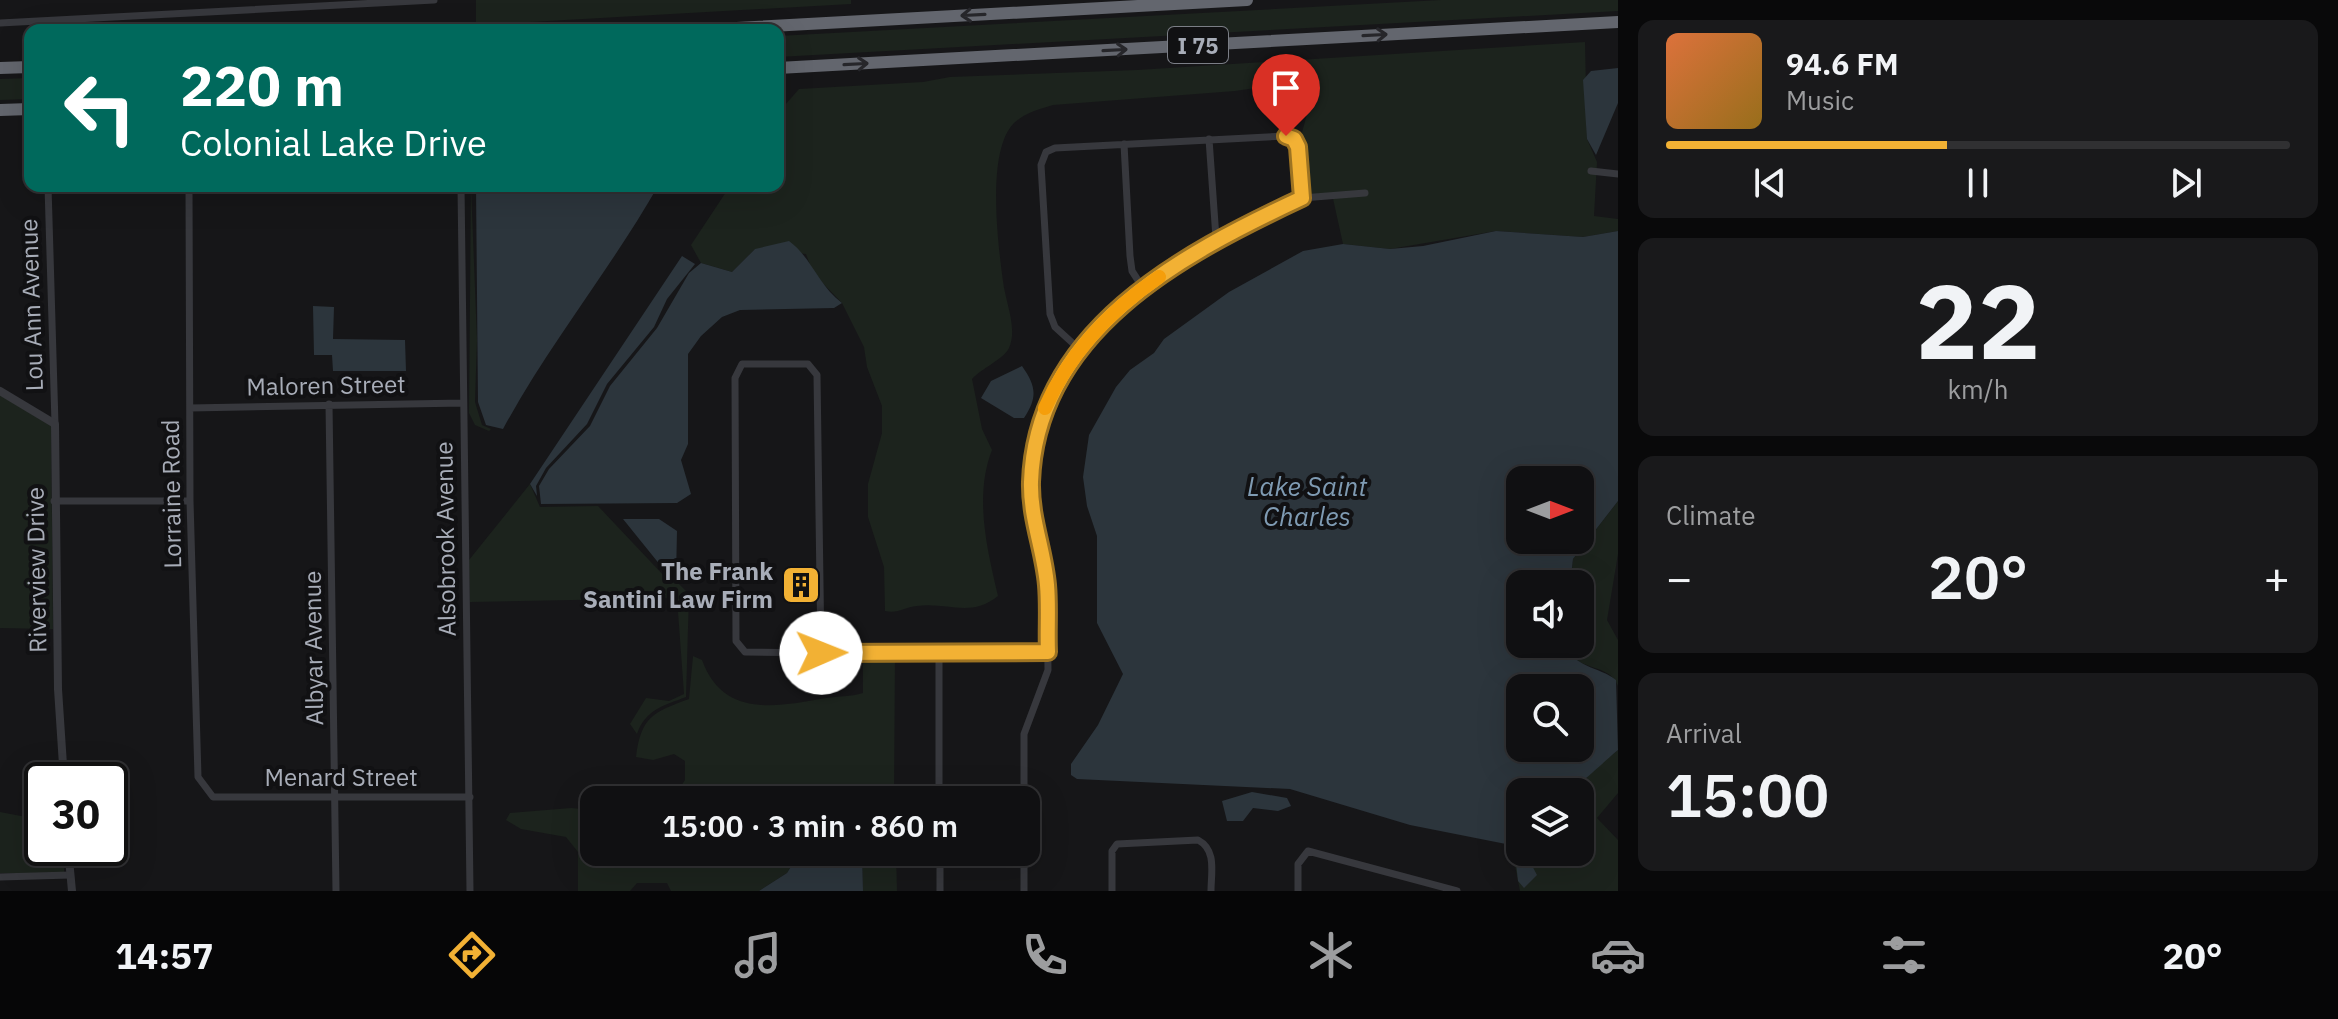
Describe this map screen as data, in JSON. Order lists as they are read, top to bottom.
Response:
{
  "streets": {
    "highway": ["I 75"],
    "street": [
      "Lou Ann Avenue",
      "Maloren Street",
      "Lorraine Road",
      "Alsobrook Avenue",
      "Riverview Drive",
      "Albyar Avenue",
      "Menard Street"
    ]
  },
  "crossings": [
    ["Lou Ann Avenue", "Riverview Drive"],
    ["Maloren Street", "Lorraine Road"],
    ["Maloren Street", "Alsobrook Avenue"],
    ["Maloren Street", "Albyar Avenue"],
    ["Lorraine Road", "Menard Street"],
    ["Alsobrook Avenue", "Menard Street"],
    ["Albyar Avenue", "Menard Street"]
  ],
  "water": ["Lake Saint Charles"],
  "places": {
    "building": ["The Frank Santini Law Firm"]
  },
  "north": "right",
  "page": {
    "turn": ["220 m", "Colonial Lake Drive"],
    "song": ["94.6 FM", "Music"],
    "tile": [
      ["22", "km/h"],
      "Climate",
      ["Arrival", "15:00"]
    ],
    "heat": ["−", "20°", "+"],
    "limit": "30",
    "trip": "15:00 · 3 min · 860 m",
    "tabs": ["14:57", "20°"]
  }
}
